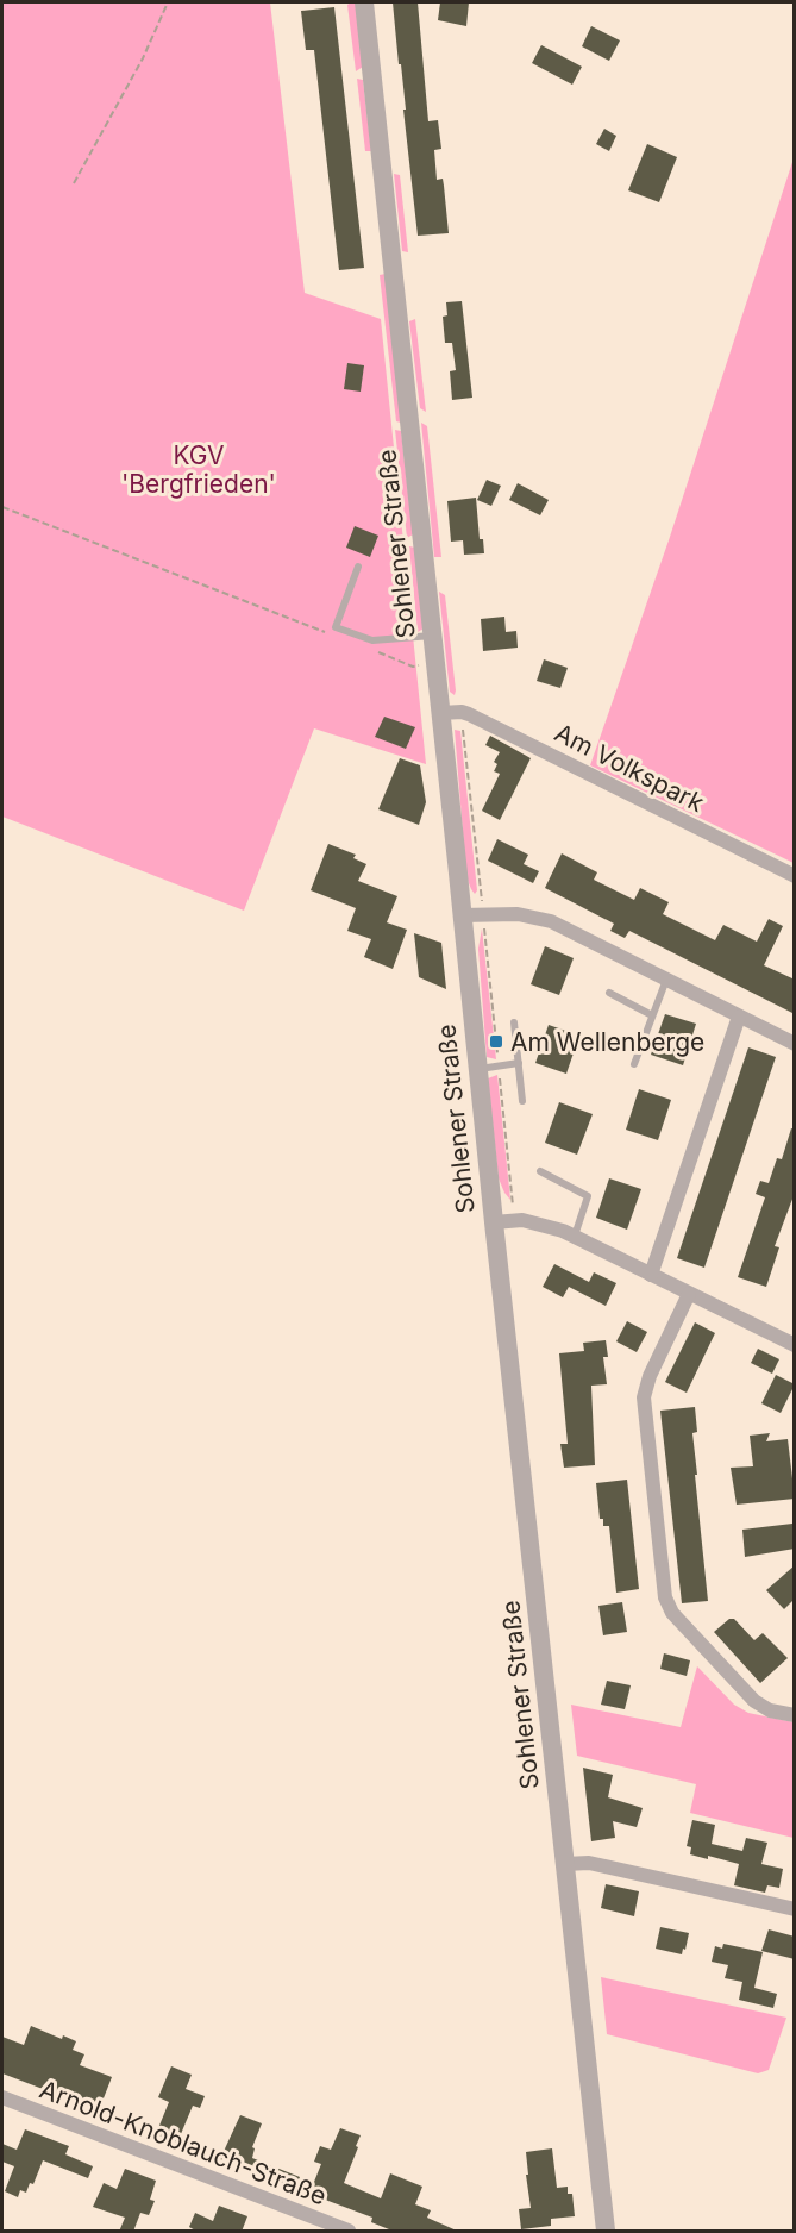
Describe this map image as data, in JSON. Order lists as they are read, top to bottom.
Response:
{
  "streets": {
    "street": ["Sohlener Straße", "Am Volkspark", "Arnold-Knoblauch-Straße"]
  },
  "crossings": [
    ["Sohlener Straße", "Am Volkspark"]
  ],
  "parks": ["KGV 'Bergfrieden'"],
  "places": {
    "transit": ["Am Wellenberge"]
  }
}
